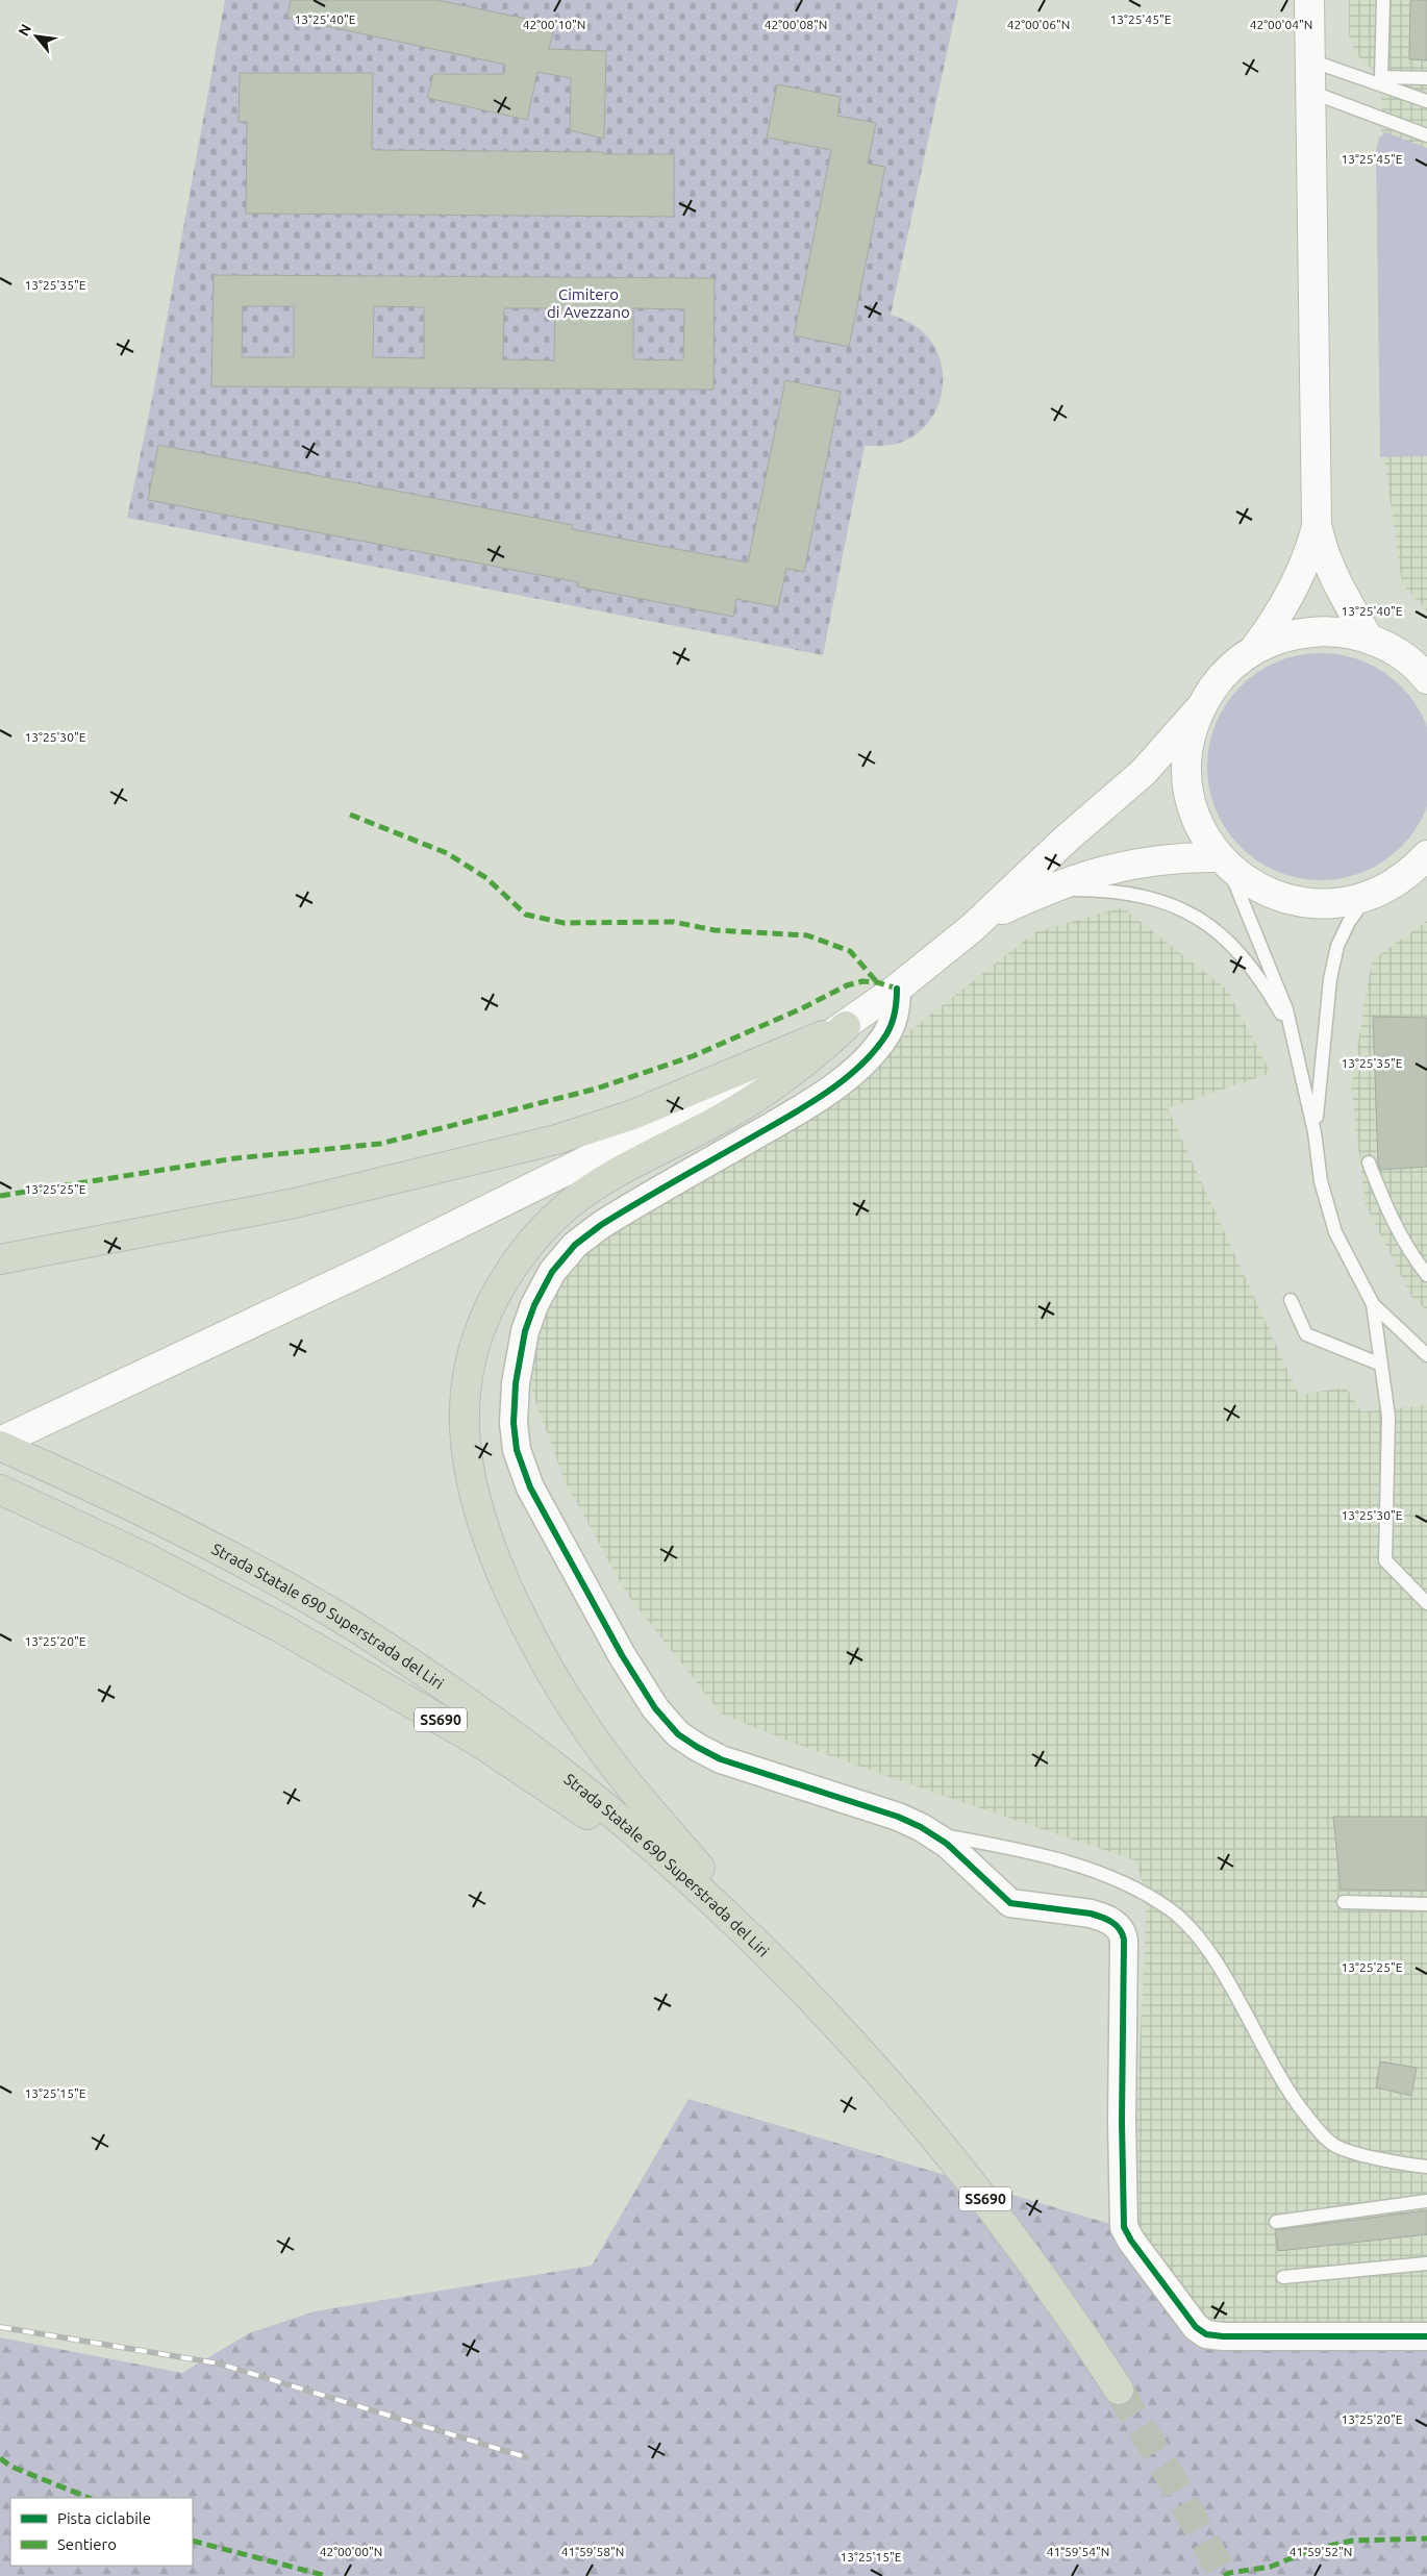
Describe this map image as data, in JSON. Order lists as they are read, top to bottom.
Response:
{
  "streets": {
    "highway": ["Strada Statale 690 Superstrada del Liri", "SS690"]
  },
  "parks": ["Cimitero di Avezzano"],
  "legend": ["Pista ciclabile", "Sentiero"],
  "north": "top left",
  "coordinates": [
    "13°25'40\"E",
    "13°25'45\"E",
    "42°00'04\"N",
    "42°00'10\"N",
    "42°00'08\"N",
    "42°00'06\"N",
    "13°25'35\"E",
    "13°25'30\"E",
    "13°25'25\"E",
    "13°25'20\"E",
    "13°25'15\"E",
    "42°00'00\"N",
    "41°59'58\"N",
    "41°59'54\"N",
    "41°59'52\"N"
  ]
}
